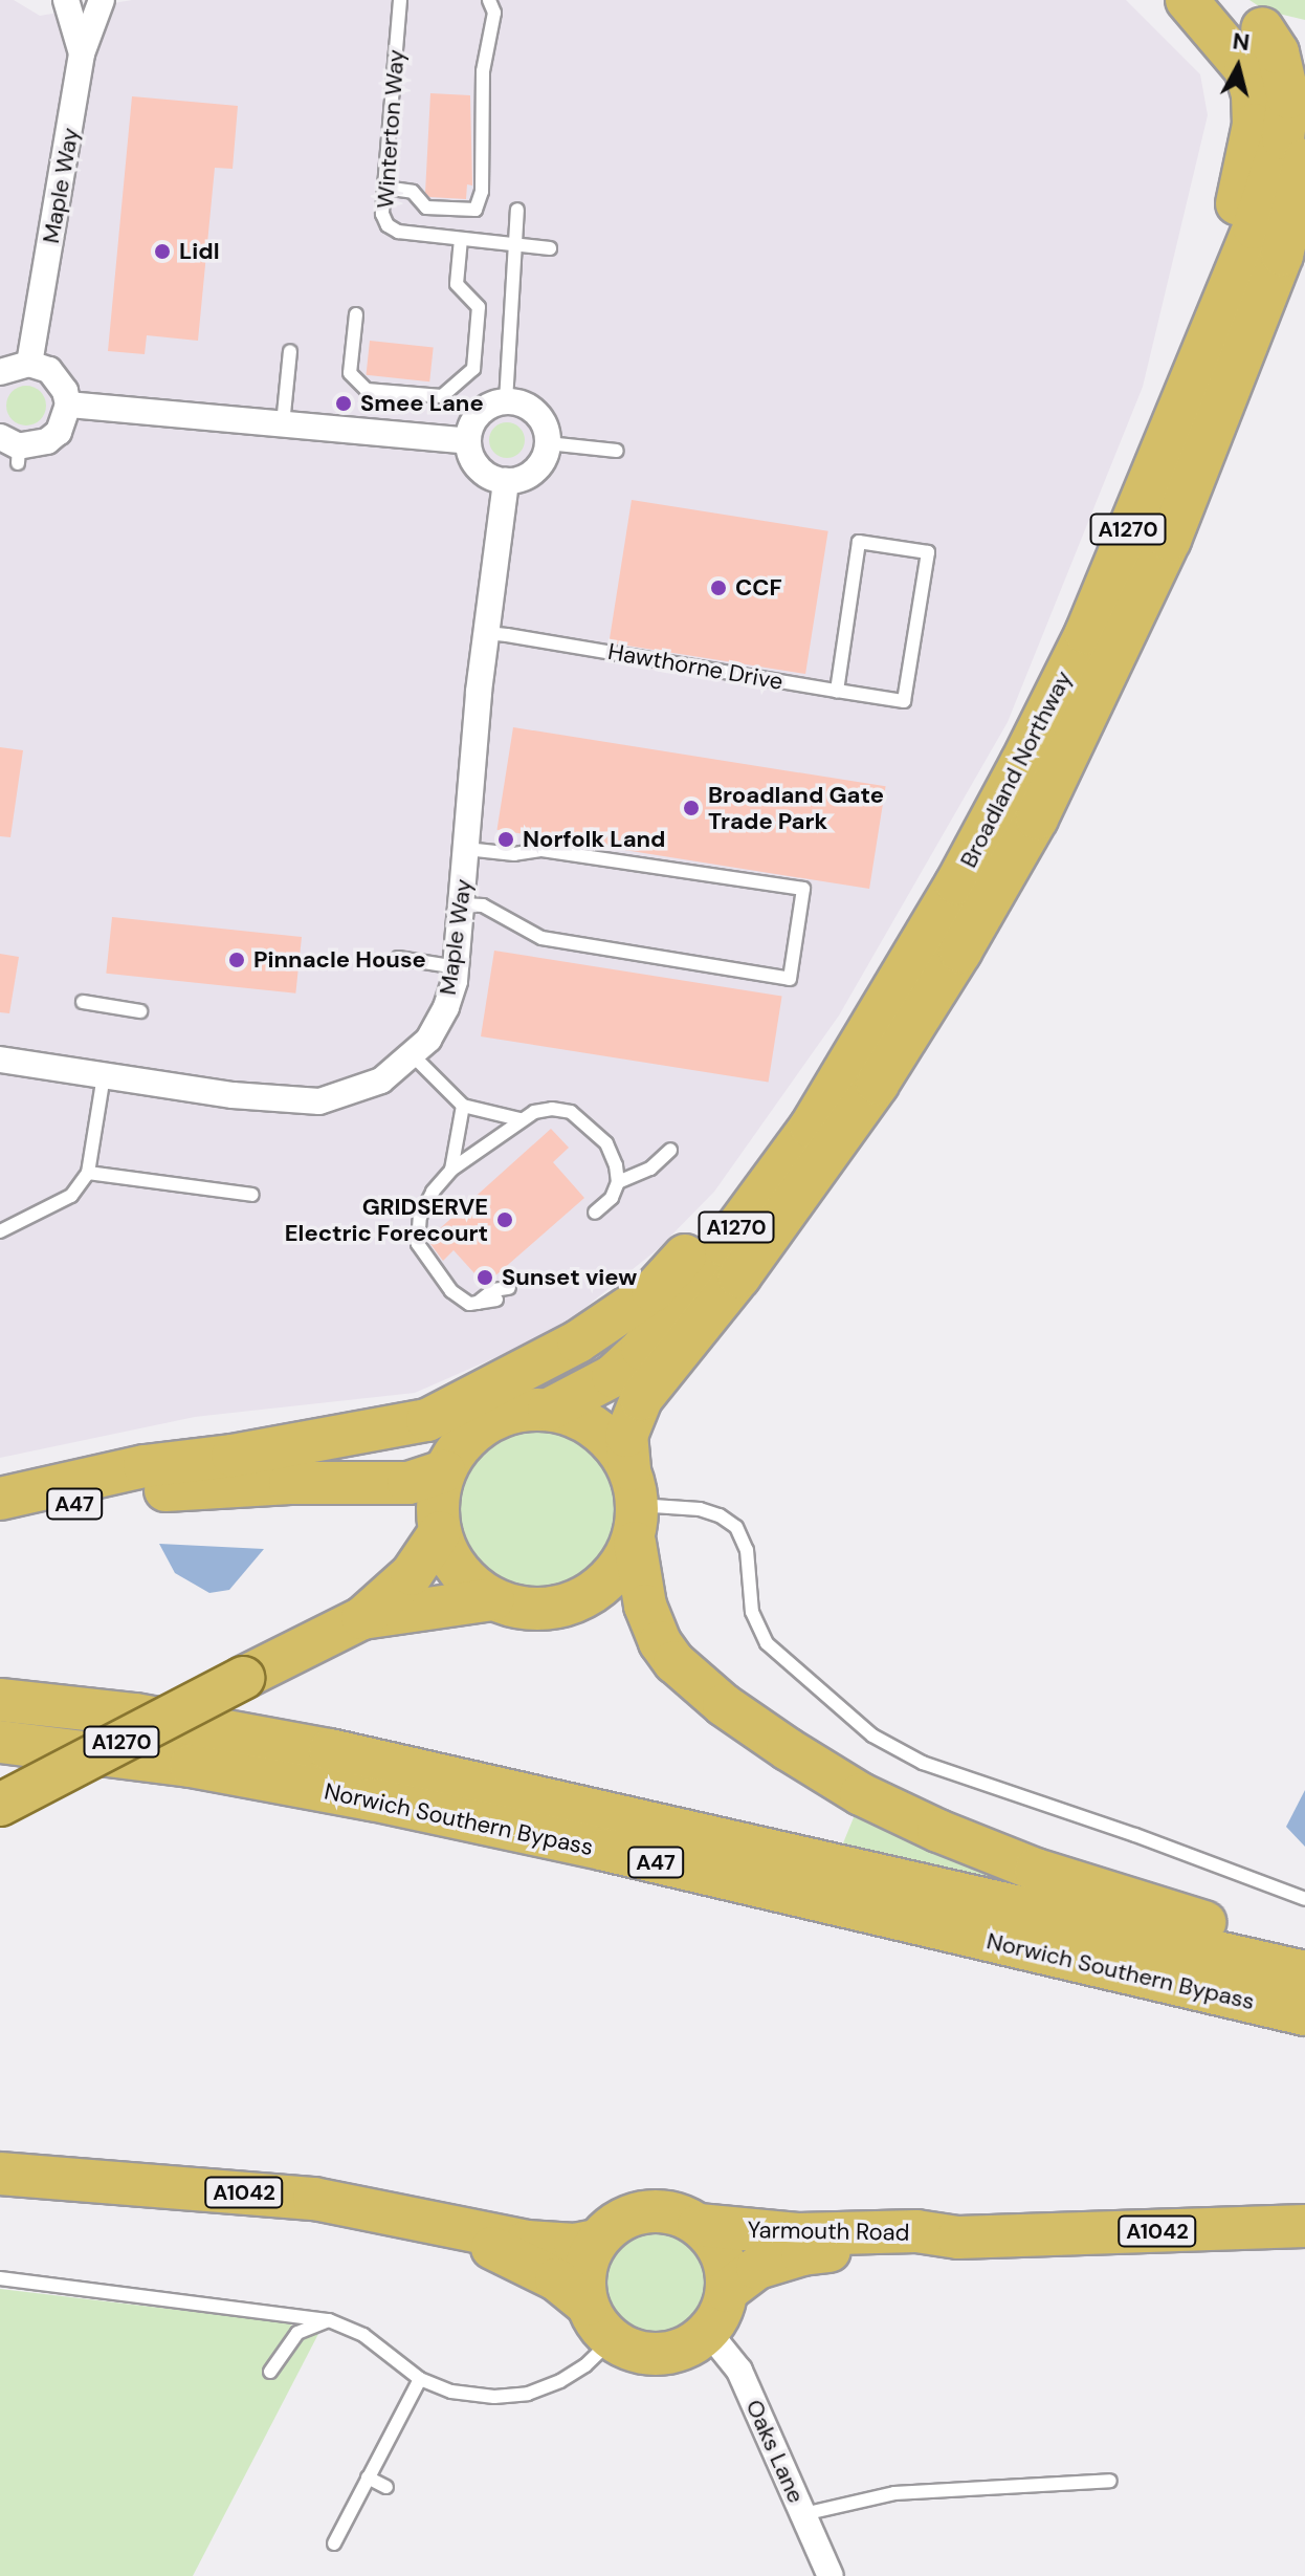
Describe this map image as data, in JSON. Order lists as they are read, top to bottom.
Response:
{
  "streets": {
    "highway": [
      "A1270",
      "Broadland Northway",
      "A47",
      "Norwich Southern Bypass",
      "A1042",
      "Yarmouth Road"
    ],
    "street": ["Maple Way", "Oaks Lane"],
    "lane": ["Winterton Way", "Hawthorne Drive"]
  },
  "crossings": [
    ["Maple Way", "Hawthorne Drive"],
    ["A1270", "Broadland Northway"],
    ["A1270", "A47"],
    ["Broadland Northway", "A47"],
    ["A1042", "Yarmouth Road"],
    ["A1042", "Oaks Lane"],
    ["Yarmouth Road", "Oaks Lane"]
  ],
  "places": [
    "Lidl",
    "Smee Lane",
    "CCF",
    "Broadland Gate Trade Park",
    "Norfolk Land",
    "Pinnacle House",
    "GRIDSERVE Electric Forecourt",
    "Sunset view"
  ],
  "north": "top"
}
